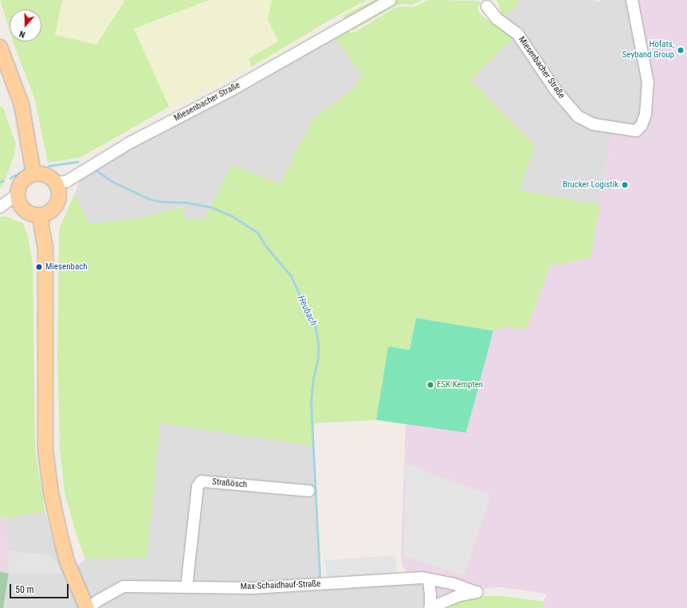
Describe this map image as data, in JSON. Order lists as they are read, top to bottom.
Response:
{
  "streets": {
    "street": ["Miesenbacher Straße", "Straßösch", "Max-Schaidhauf-Straße"]
  },
  "crossings": [
    ["Straßösch", "Max-Schaidhauf-Straße"]
  ],
  "water": ["Heubach"],
  "places": [
    "Höfats, Seyband Group",
    "Brucker Logistik",
    "Miesenbach",
    "ESK Kempten"
  ],
  "scale_bar": "50 m",
  "north": "bottom"
}
